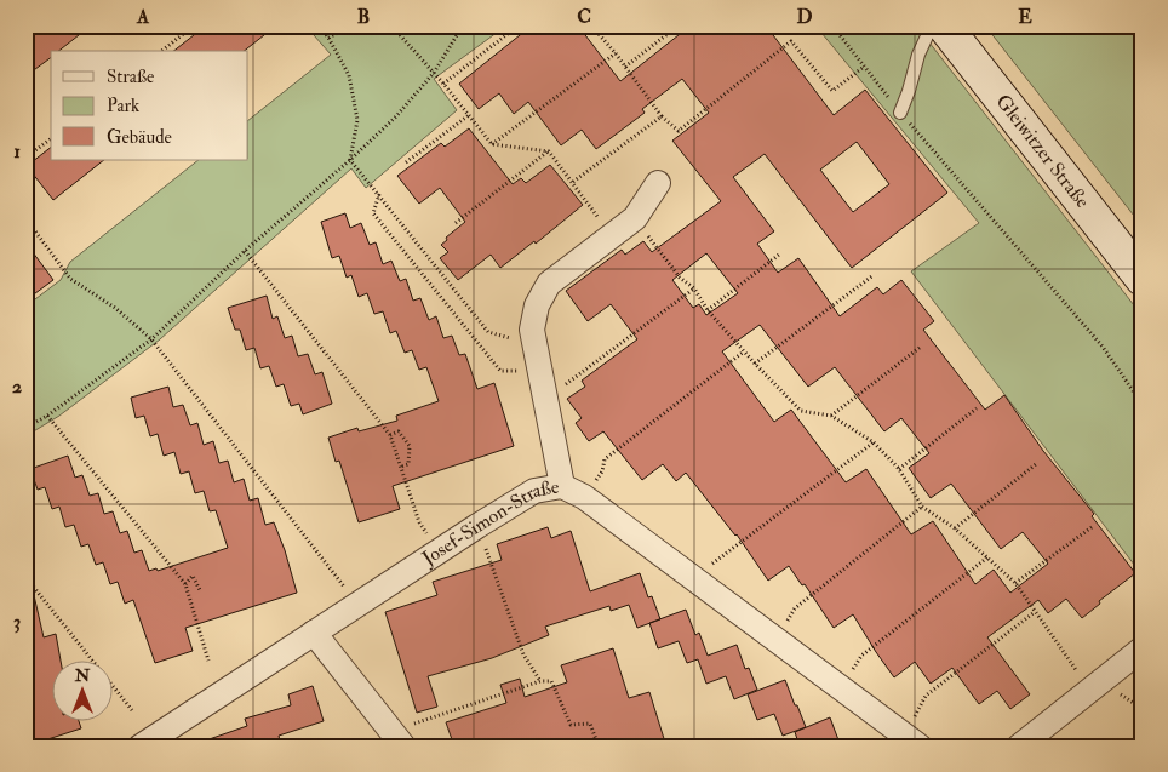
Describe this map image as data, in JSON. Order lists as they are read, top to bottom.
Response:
{
  "streets": {
    "main road": ["Gleiwitzer Straße"],
    "street": ["Josef-Simon-Straße"]
  },
  "legend": ["Straße", "Park", "Gebäude"],
  "north": "top",
  "grid": {
    "columns": [
      "A",
      "B",
      "C",
      "D",
      "E"
    ],
    "rows": ["1", "2", "3"]
  }
}
